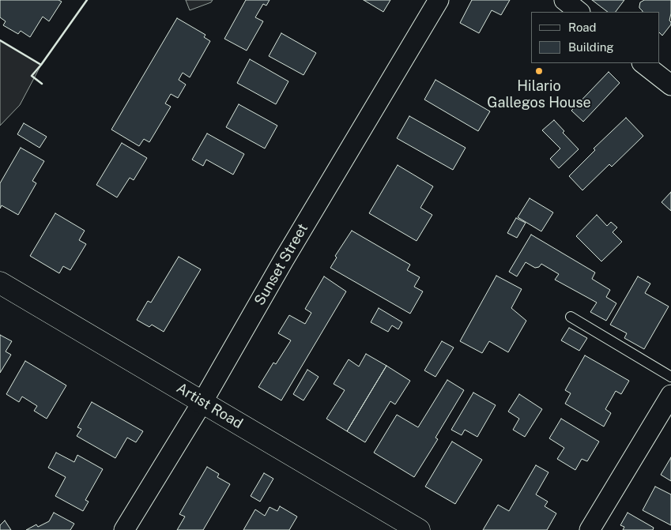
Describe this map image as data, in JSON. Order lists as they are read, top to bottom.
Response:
{
  "streets": {
    "main road": ["Artist Road"],
    "street": ["Sunset Street"]
  },
  "crossings": [
    ["Sunset Street", "Artist Road"]
  ],
  "places": ["Hilario Gallegos House"],
  "legend": ["Road", "Building"]
}
